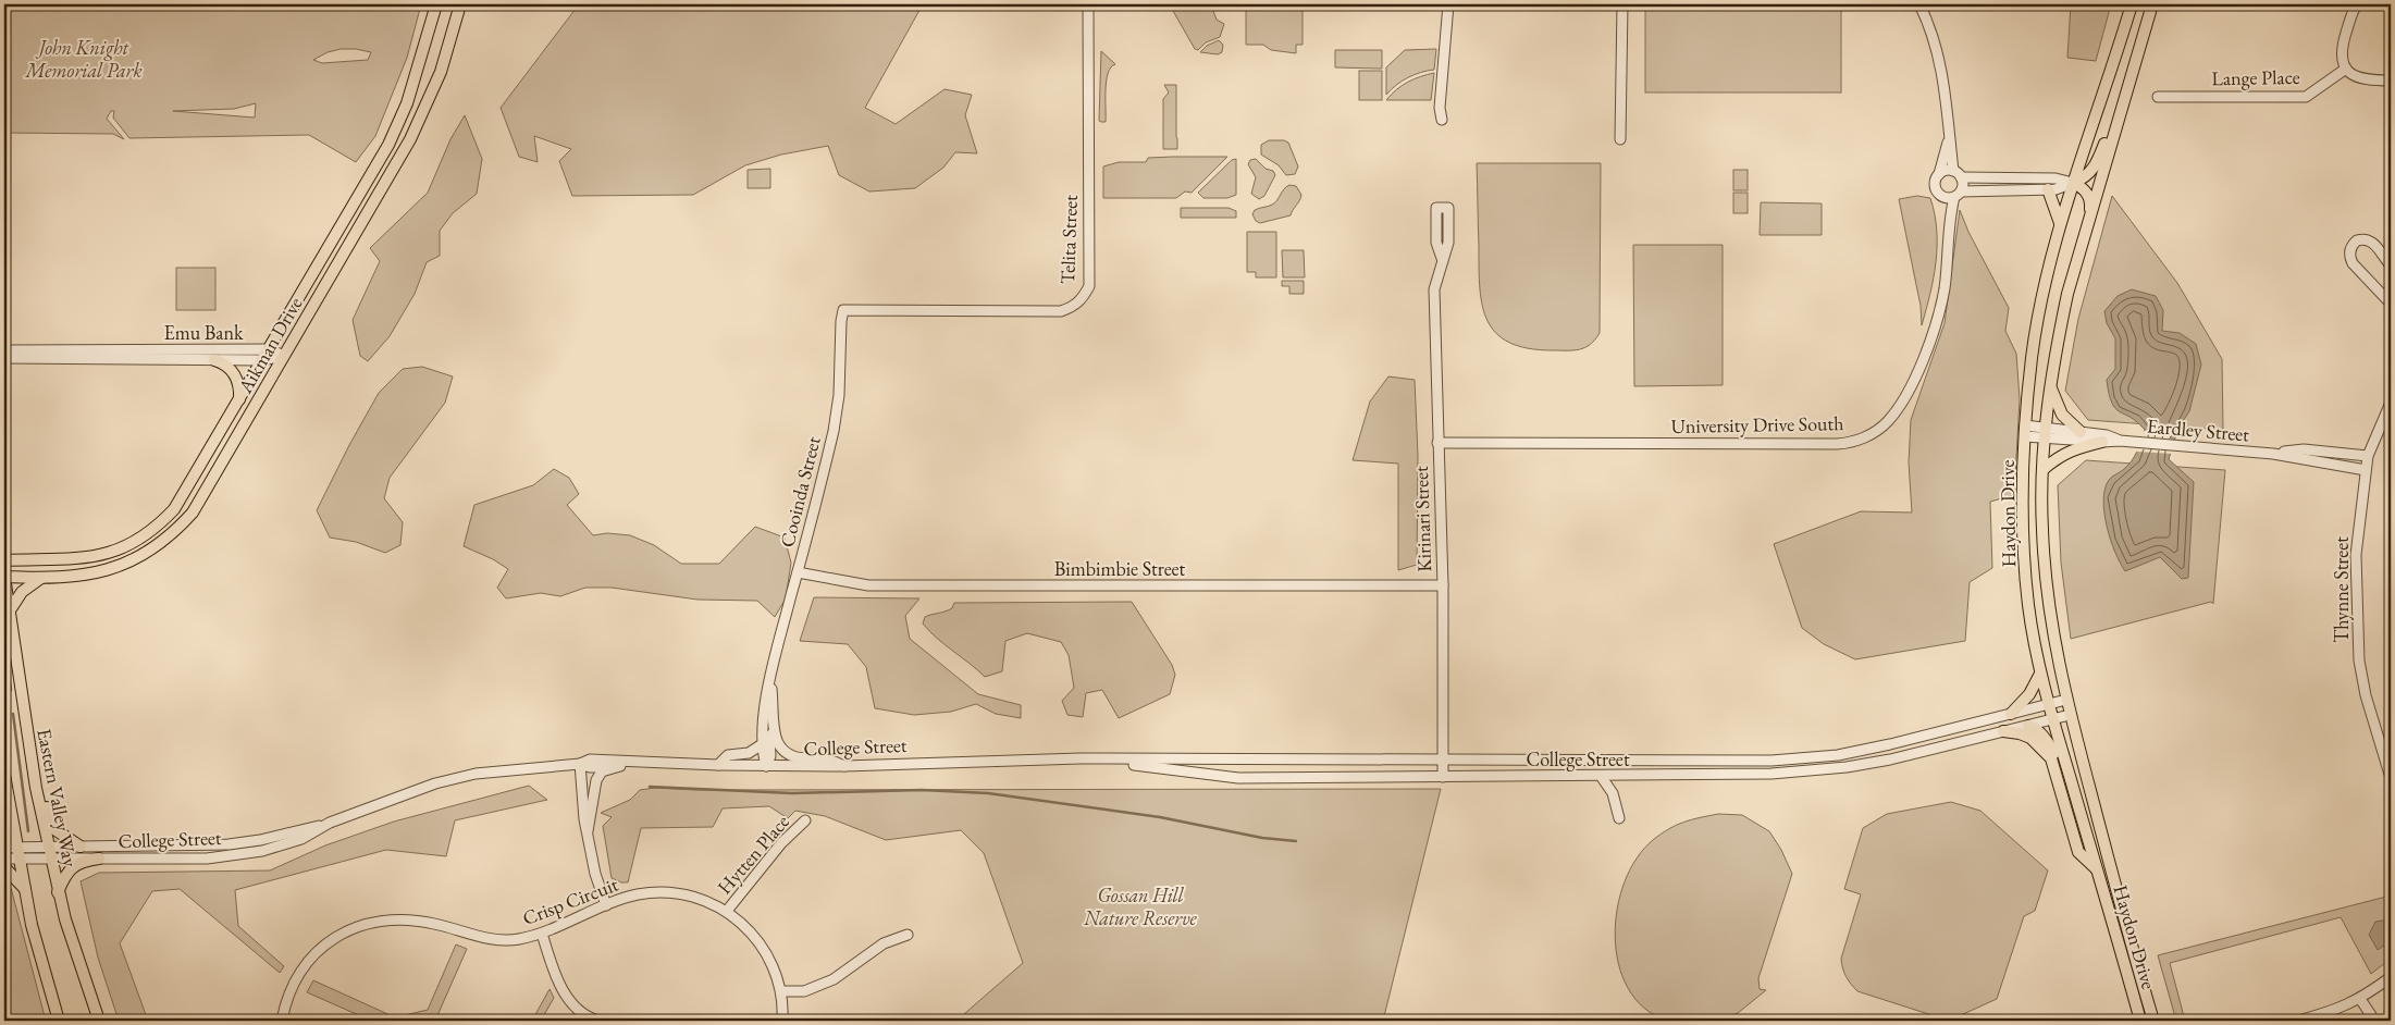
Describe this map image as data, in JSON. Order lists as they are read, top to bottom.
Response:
{
  "streets": {
    "main road": ["Aikman Drive", "Haydon Drive", "Eastern Valley Way"],
    "street": [
      "Lange Place",
      "Telita Street",
      "Emu Bank",
      "University Drive South",
      "Eardley Street",
      "Cooinda Street",
      "Kirinari Street",
      "Bimbimbie Street",
      "Thynne Street",
      "College Street",
      "Hytten Place",
      "Crisp Circuit"
    ]
  },
  "crossings": [
    ["Telita Street", "Cooinda Street"],
    ["Emu Bank", "Aikman Drive"],
    ["Aikman Drive", "Eastern Valley Way"],
    ["University Drive South", "Kirinari Street"],
    ["Eardley Street", "Haydon Drive"],
    ["Eardley Street", "Thynne Street"],
    ["Cooinda Street", "Bimbimbie Street"],
    ["Cooinda Street", "College Street"],
    ["Haydon Drive", "College Street"],
    ["Kirinari Street", "Bimbimbie Street"],
    ["Kirinari Street", "College Street"],
    ["College Street", "Eastern Valley Way"],
    ["Hytten Place", "Crisp Circuit"]
  ],
  "parks": ["John Knight Memorial Park", "Gossan Hill Nature Reserve"]
}
